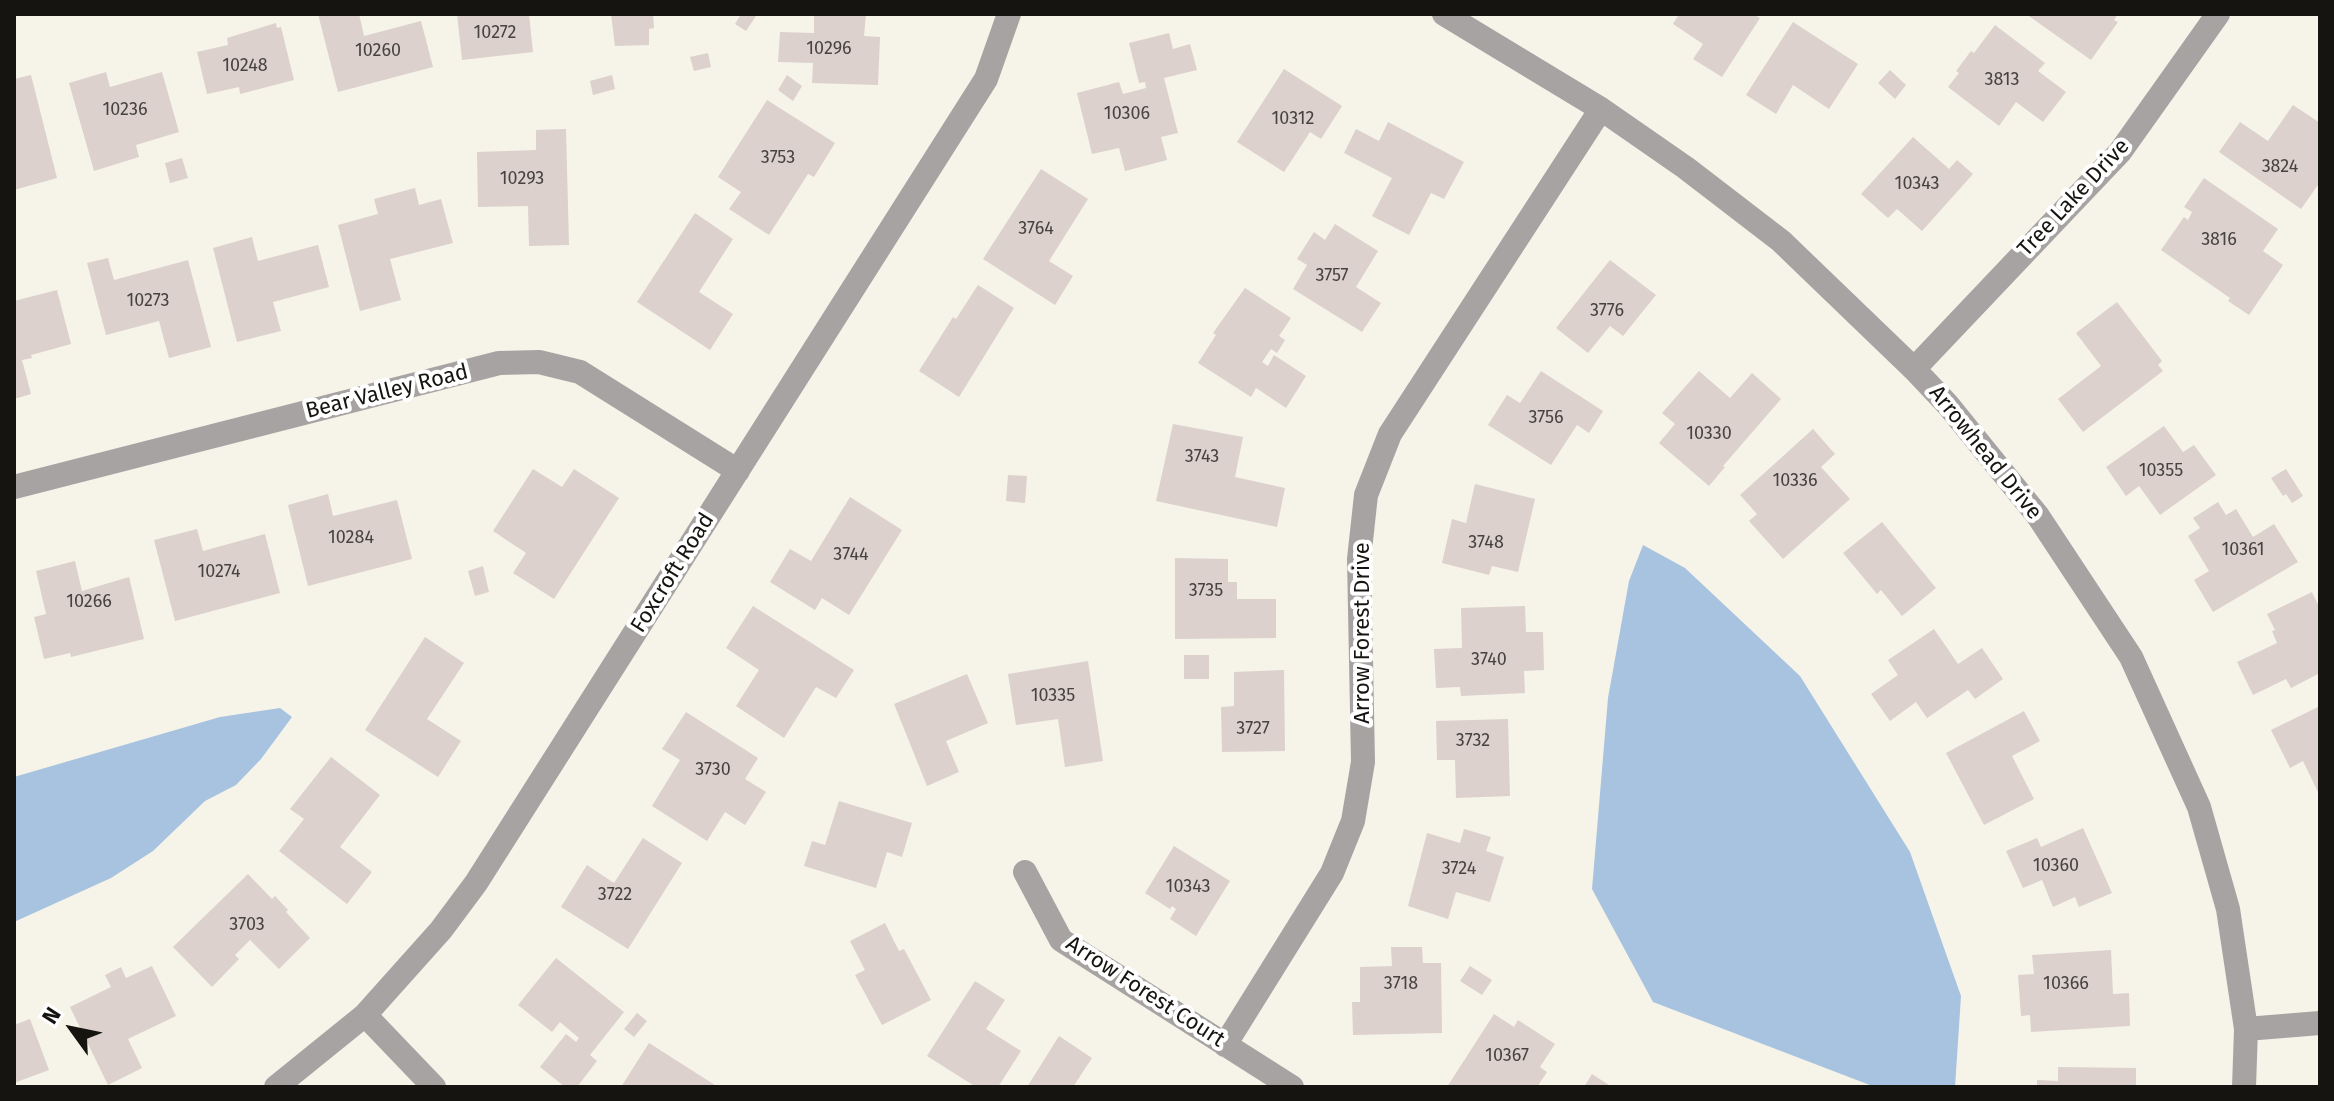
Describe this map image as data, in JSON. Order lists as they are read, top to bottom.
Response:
{
  "streets": {
    "street": [
      "Tree Lake Drive",
      "Bear Valley Road",
      "Arrowhead Drive",
      "Foxcroft Road",
      "Arrow Forest Drive",
      "Arrow Forest Court"
    ]
  },
  "crossings": [
    ["Tree Lake Drive", "Arrowhead Drive"],
    ["Bear Valley Road", "Foxcroft Road"],
    ["Arrowhead Drive", "Arrow Forest Drive"],
    ["Arrow Forest Drive", "Arrow Forest Court"]
  ],
  "house_numbers": [
    "10272",
    "10296",
    "10260",
    "10248",
    "3813",
    "10236",
    "10306",
    "10312",
    "3753",
    "3824",
    "10293",
    "10343",
    "3764",
    "3816",
    "3757",
    "10273",
    "3776",
    "3756",
    "10330",
    "3743",
    "10355",
    "10336",
    "10284",
    "3748",
    "10361",
    "3744",
    "10274",
    "3735",
    "10266",
    "3740",
    "10335",
    "3727",
    "3732",
    "3730",
    "10360",
    "3724",
    "10343",
    "3722",
    "3703",
    "3718",
    "10366",
    "10367"
  ],
  "north": "top left"
}
